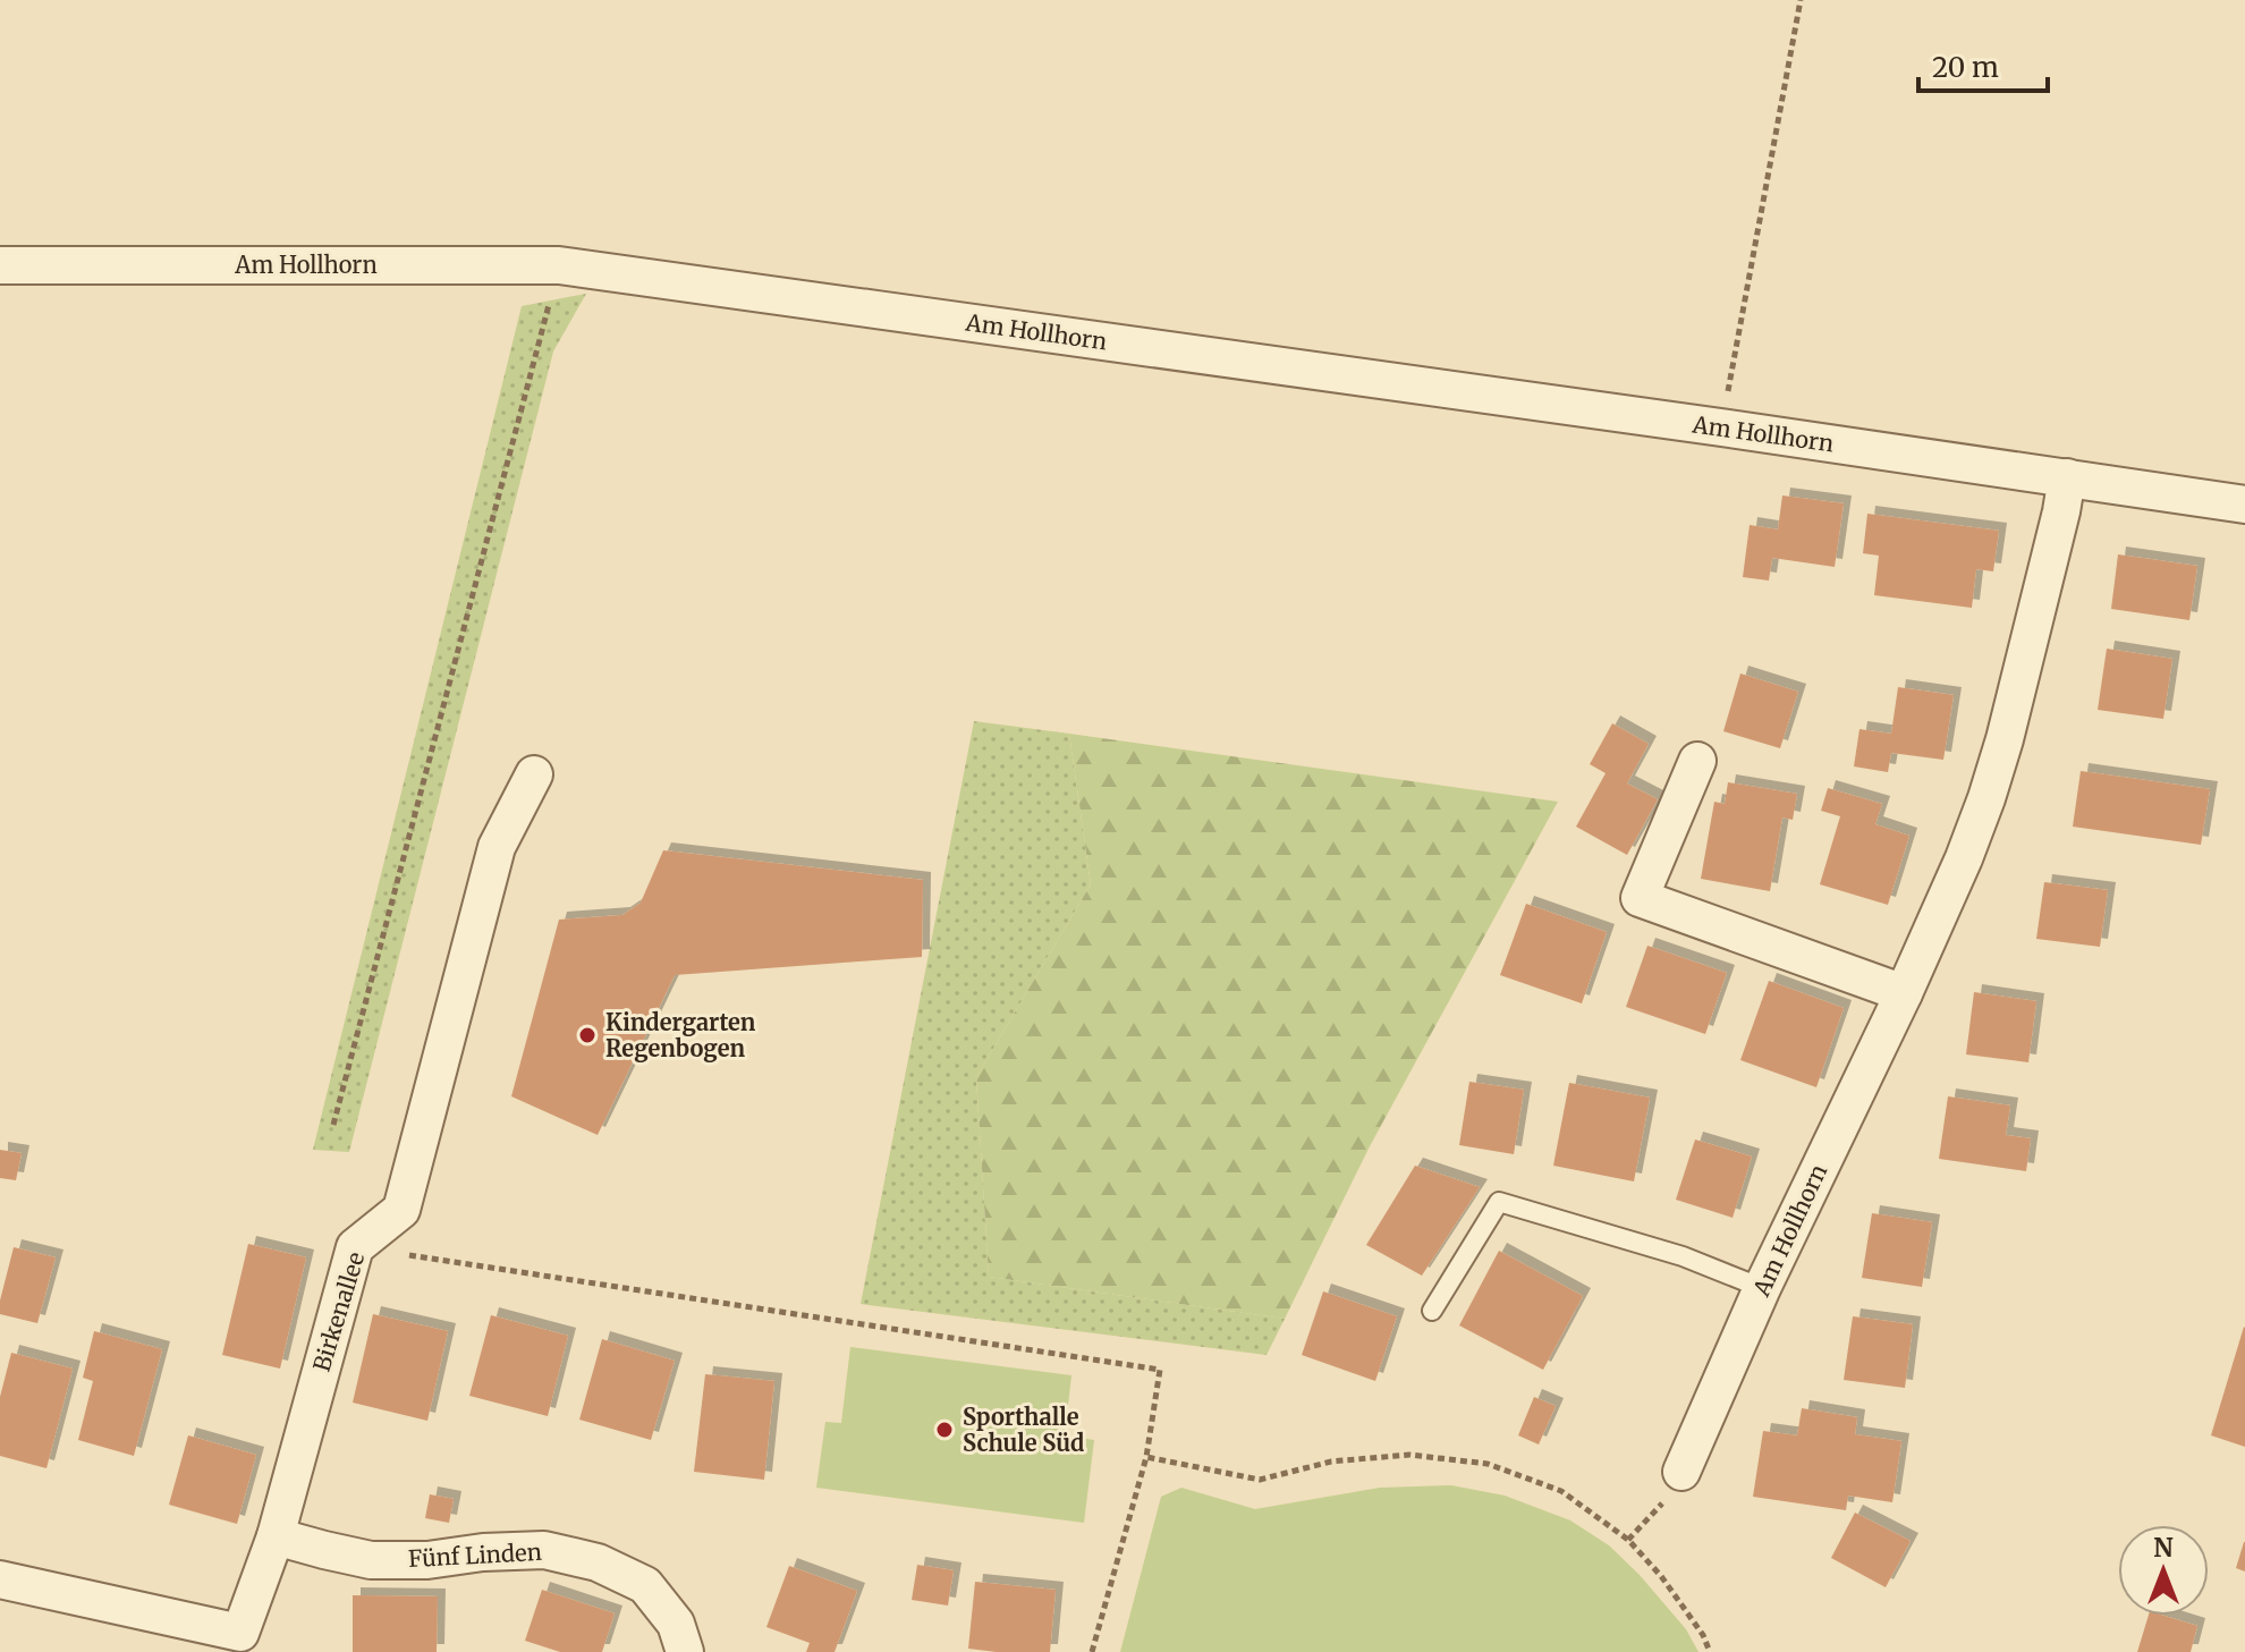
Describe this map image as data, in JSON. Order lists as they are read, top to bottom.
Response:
{
  "streets": {
    "street": ["Am Hollhorn", "Birkenallee", "Fünf Linden"]
  },
  "crossings": [
    ["Birkenallee", "Fünf Linden"]
  ],
  "places": ["Kindergarten Regenbogen", "Sporthalle Schule Süd"],
  "scale_bar": "20 m",
  "north": "top"
}
